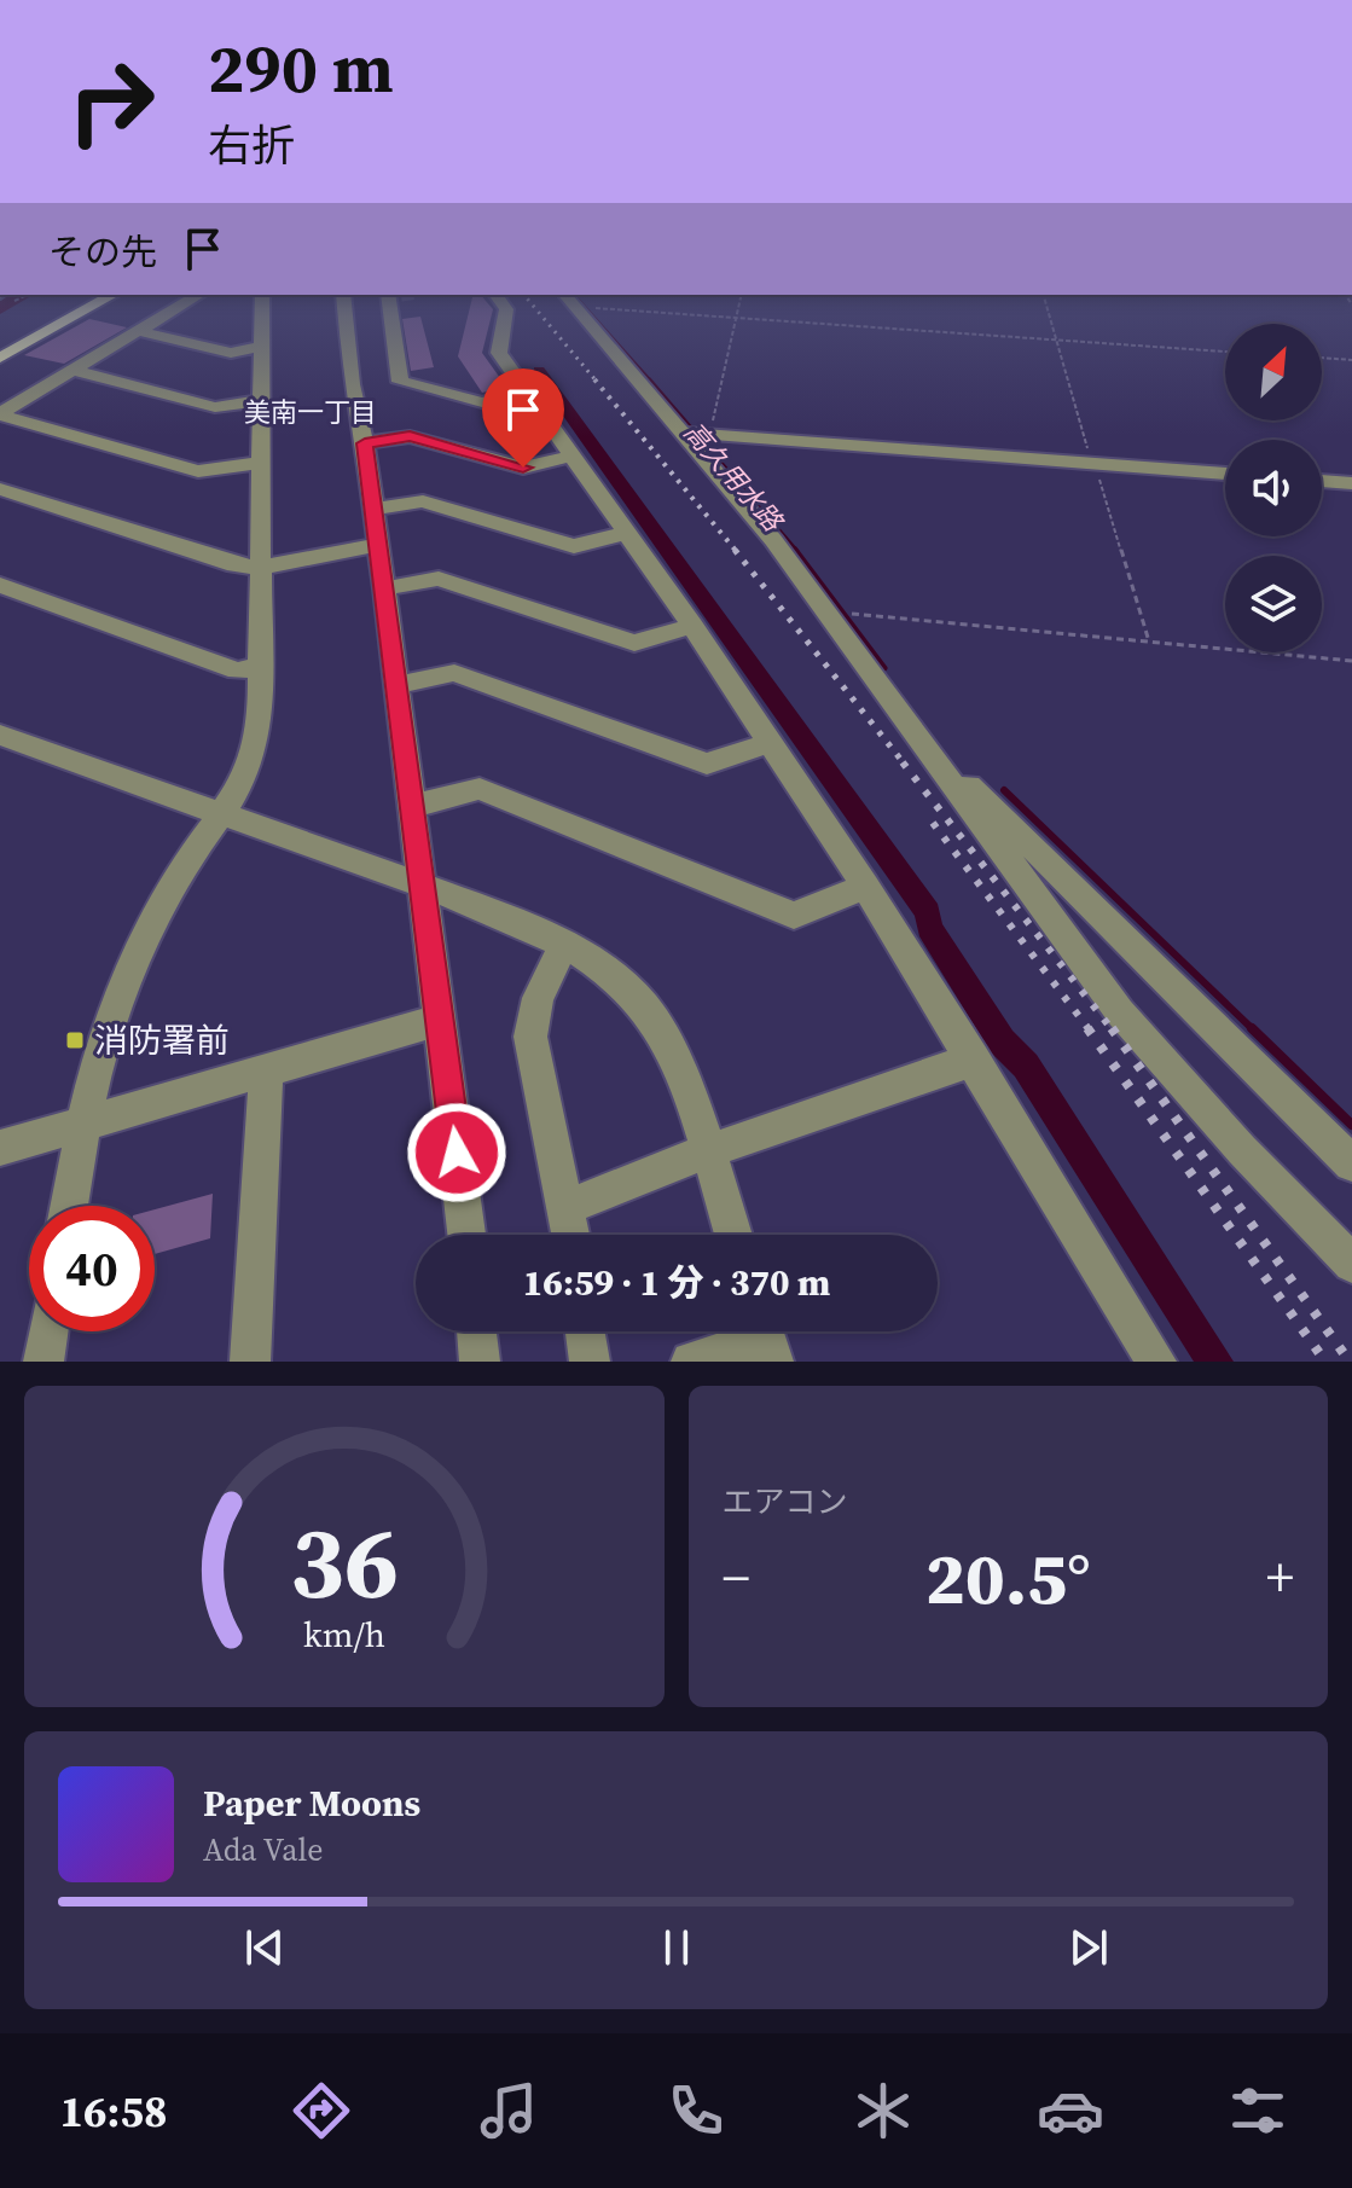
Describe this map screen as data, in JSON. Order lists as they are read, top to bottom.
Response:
{
  "districts": ["美南一丁目"],
  "water": ["高久用水路"],
  "places": {
    "transit": ["消防署前"]
  },
  "north": "top right",
  "page": {
    "turn": ["290 m", "右折"],
    "then": "その先",
    "limit": "40",
    "trip": "16:59 · 1 分 · 370 m",
    "tile": "エアコン",
    "heat": ["−", "20.5°", "+"],
    "song": ["Paper Moons", "Ada Vale"],
    "tabs": "16:58",
    "gauge": ["36", "km/h"]
  }
}
